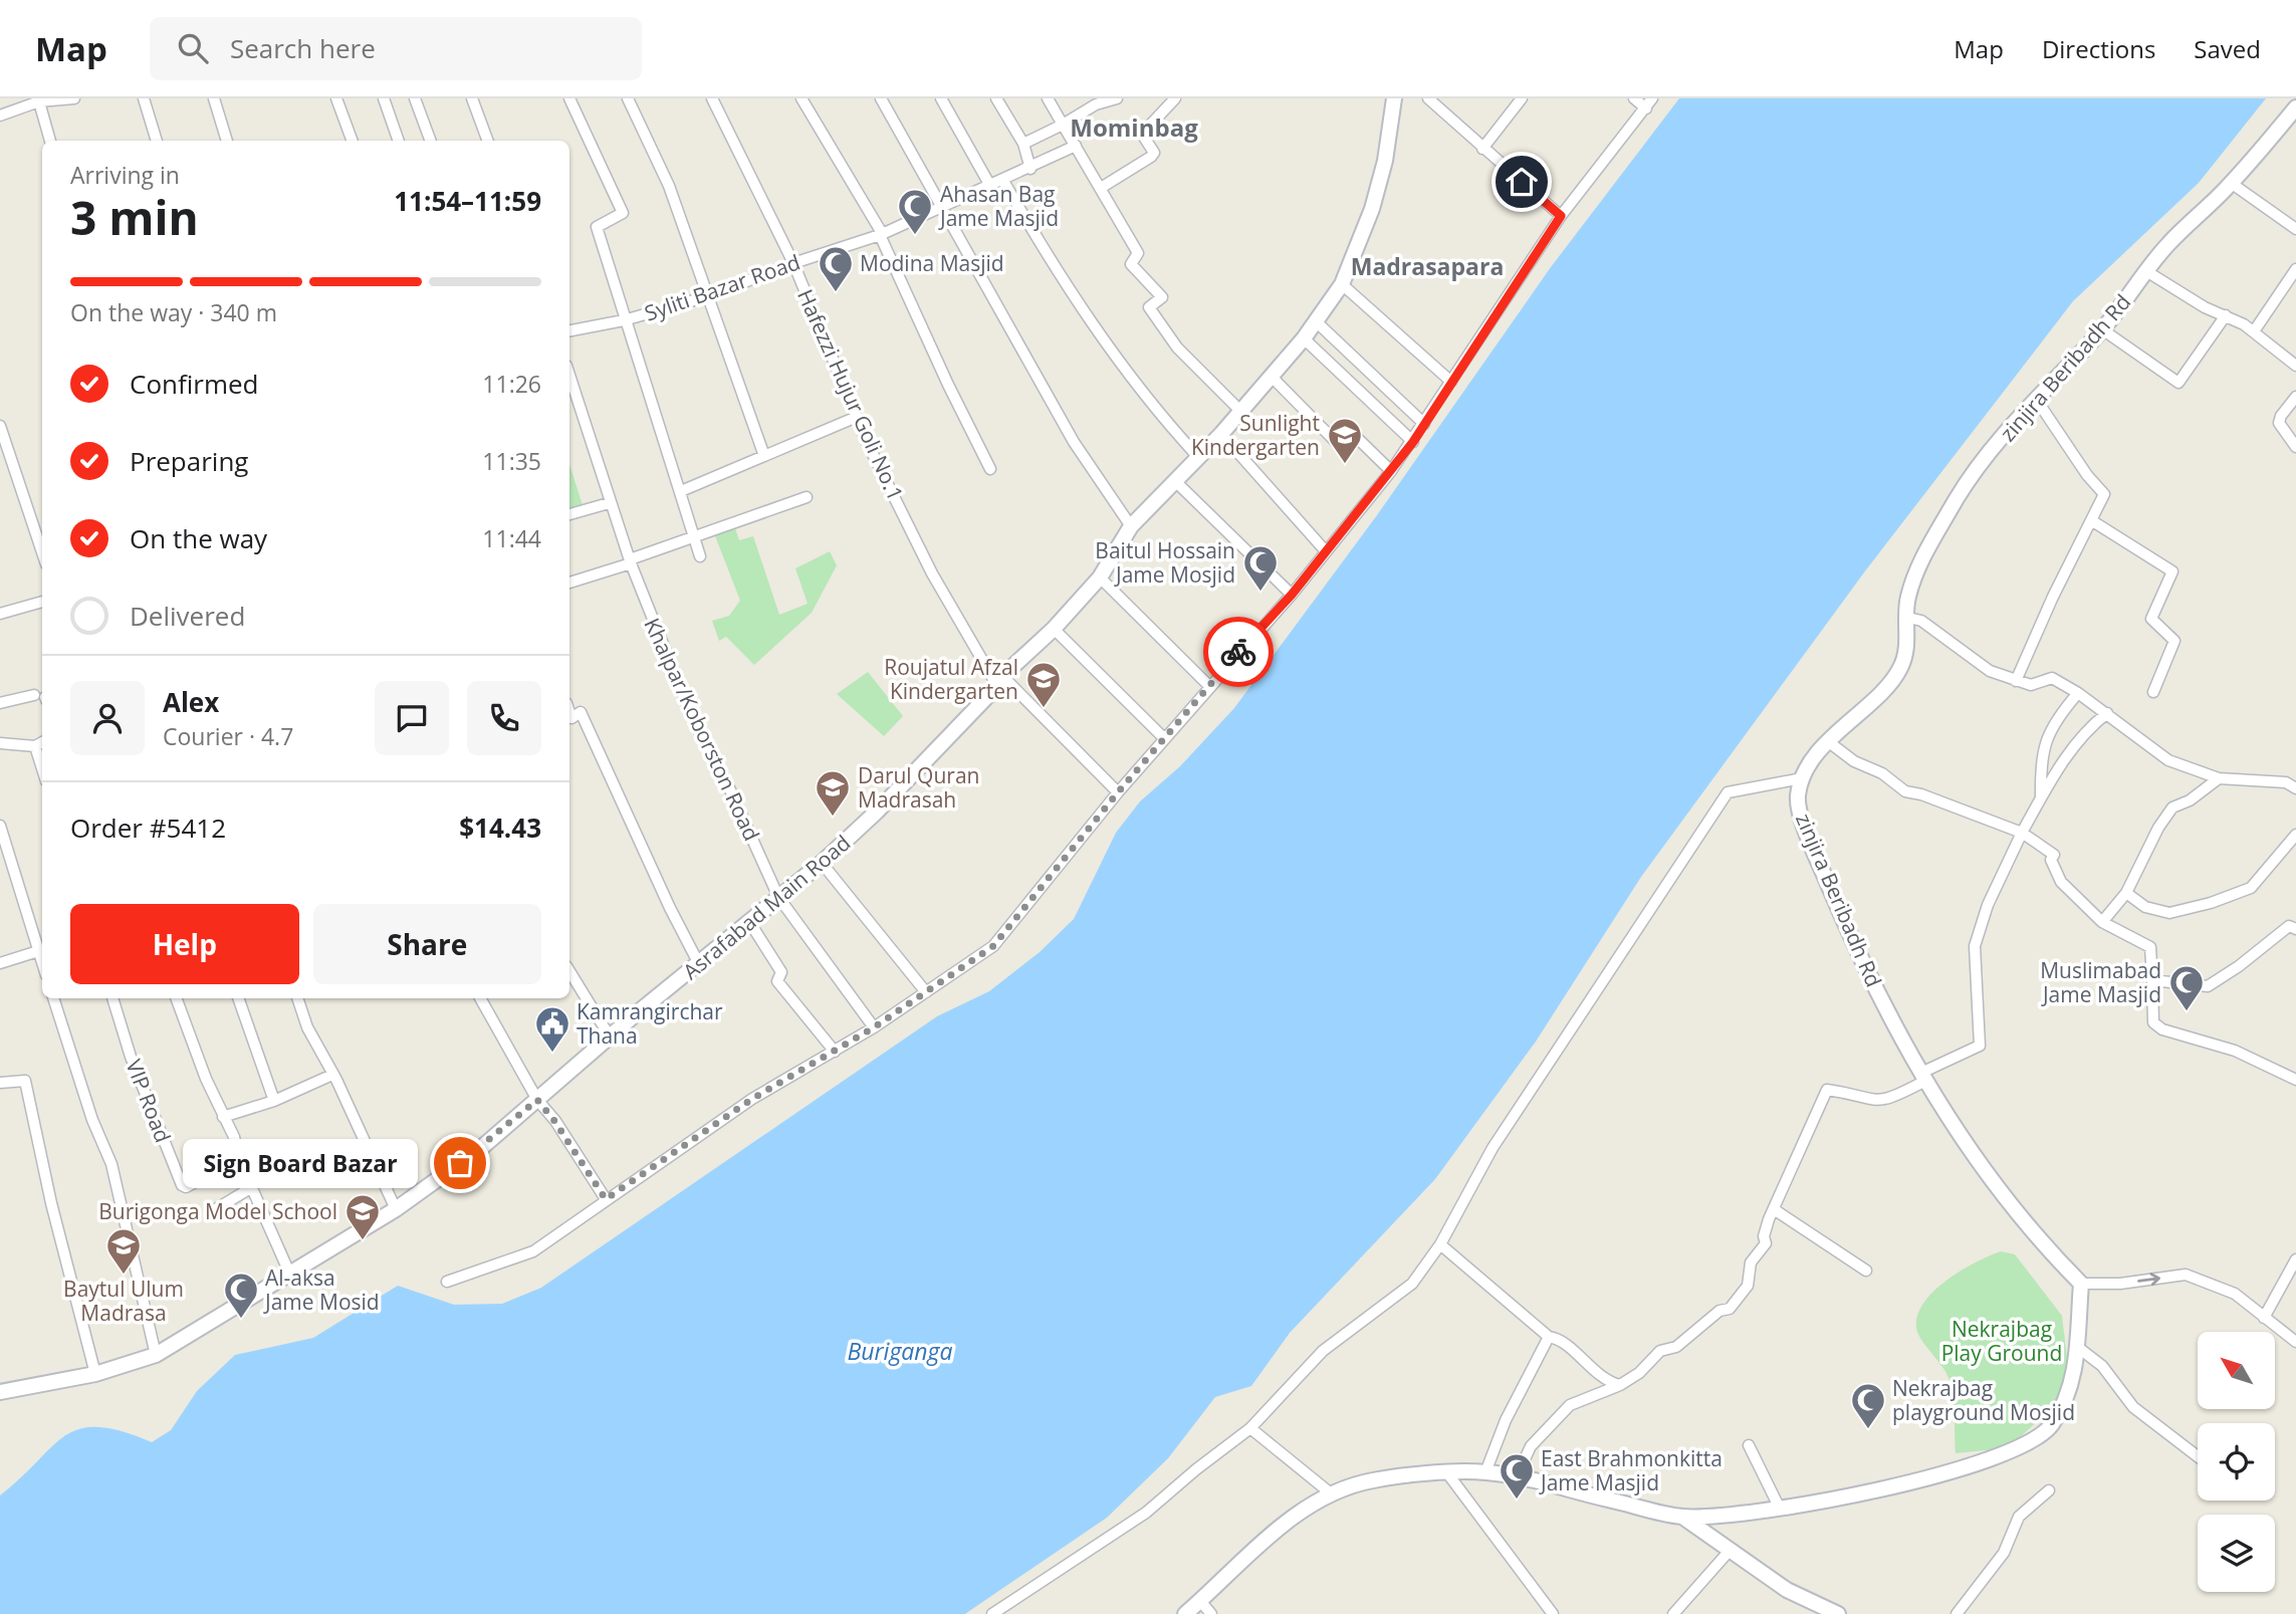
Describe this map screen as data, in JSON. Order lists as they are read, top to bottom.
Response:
{
  "streets": {
    "street": [
      "Syliti Bazar Road",
      "zinjira Beribadh Rd",
      "Hafezzi Hujur Goli No.1",
      "Khalpar/Koborston Road",
      "Asrafabad Main Road",
      "VIP Road"
    ]
  },
  "crossings": [
    ["Syliti Bazar Road", "Hafezzi Hujur Goli No.1"],
    ["Hafezzi Hujur Goli No.1", "Asrafabad Main Road"],
    ["Khalpar/Koborston Road", "Asrafabad Main Road"]
  ],
  "districts": ["Mominbag", "Madrasapara"],
  "water": ["Buriganga"],
  "parks": ["Nekrajbag Play Ground"],
  "places": {
    "mosque": [
      "Ahasan Bag Jame Masjid",
      "Modina Masjid",
      "Baitul Hossain Jame Mosjid",
      "Muslimabad Jame Masjid",
      "Al-aksa Jame Mosid",
      "Nekrajbag playground Mosjid",
      "East Brahmonkitta Jame Masjid"
    ],
    "school or university": [
      "Sunlight Kindergarten",
      "Roujatul Afzal Kindergarten",
      "Darul Quran Madrasah",
      "Burigonga Model School",
      "Baytul Ulum Madrasa"
    ],
    "public building": ["Kamrangirchar Thana"],
    "other": ["Sign Board Bazar"]
  },
  "north": "top left",
  "page": {
    "header": "Map",
    "search": "Search here",
    "nav": ["Map", "Directions", "Saved"],
    "heading": ["3 min", "Arriving in", "11:54–11:59"],
    "panel": [
      "Alex",
      "Courier · 4.7",
      "Order #5412",
      "$14.43"
    ],
    "bar": "On the way · 340 m",
    "list": [
      ["Confirmed", "11:26"],
      ["Preparing", "11:35"],
      ["On the way", "11:44"],
      "Delivered"
    ],
    "buttons": ["Help", "Share"],
    "bubble": "Sign Board Bazar"
  }
}
